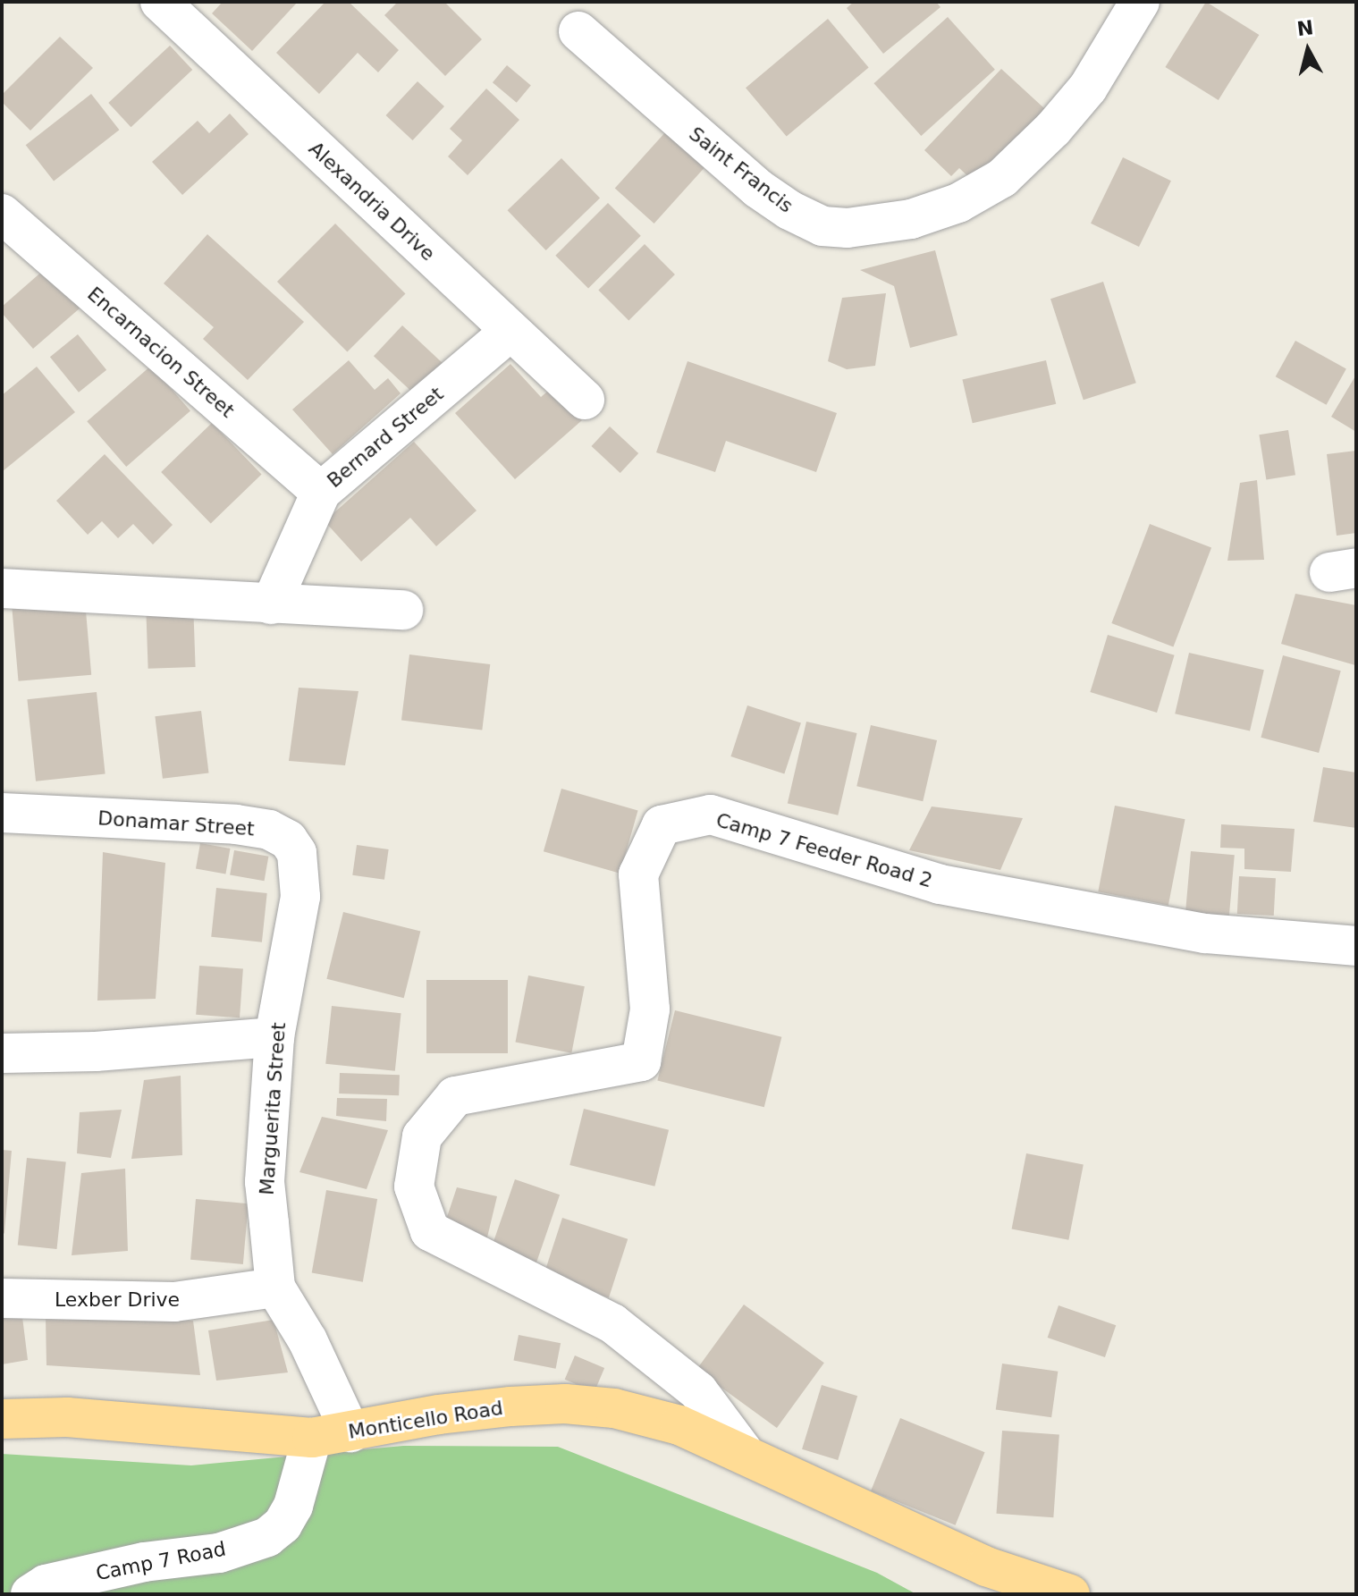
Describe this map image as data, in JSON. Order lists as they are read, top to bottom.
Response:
{
  "streets": {
    "main road": ["Monticello Road"],
    "street": [
      "Saint Francis",
      "Alexandria Drive",
      "Encarnacion Street",
      "Bernard Street",
      "Donamar Street",
      "Camp 7 Feeder Road 2",
      "Marguerita Street",
      "Lexber Drive",
      "Camp 7 Road"
    ]
  },
  "crossings": [
    ["Alexandria Drive", "Bernard Street"],
    ["Encarnacion Street", "Bernard Street"],
    ["Donamar Street", "Marguerita Street"],
    ["Camp 7 Feeder Road 2", "Monticello Road"],
    ["Marguerita Street", "Lexber Drive"],
    ["Marguerita Street", "Monticello Road"],
    ["Monticello Road", "Camp 7 Road"]
  ],
  "north": "top"
}
